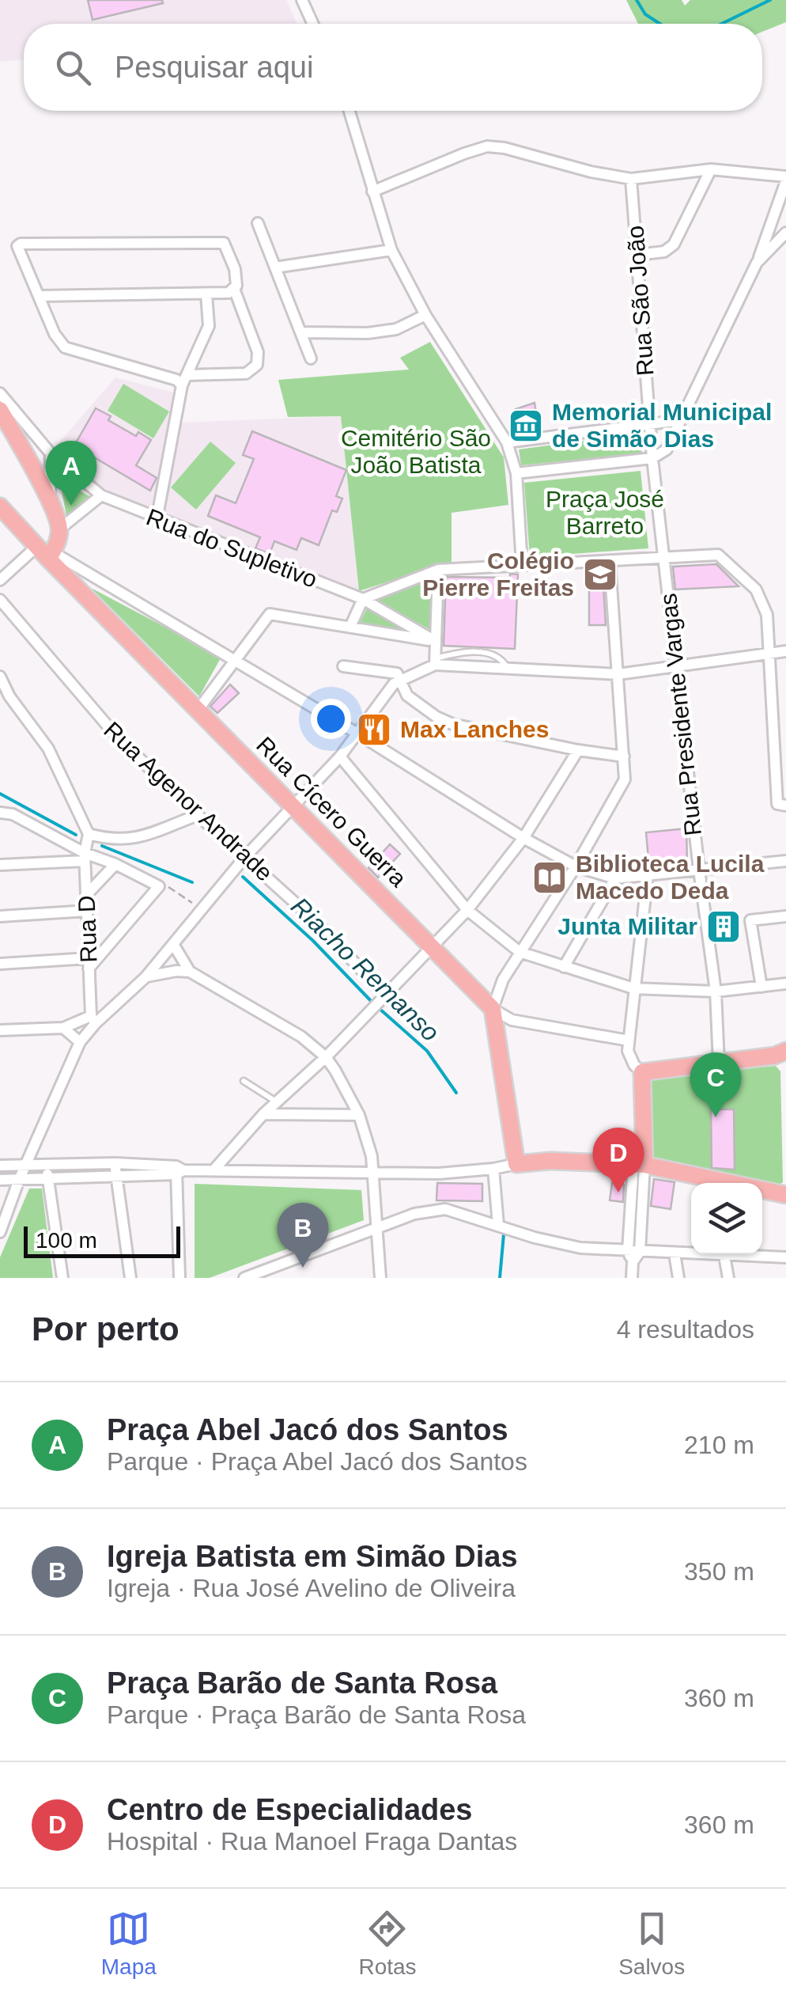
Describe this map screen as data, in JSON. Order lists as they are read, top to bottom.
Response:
{
  "streets": {
    "main road": ["Rua Cícero Guerra"],
    "street": [
      "Rua São João",
      "Rua do Supletivo",
      "Rua Presidente Vargas",
      "Rua Agenor Andrade",
      "Rua D"
    ]
  },
  "water": ["Riacho Remanso"],
  "parks": ["Cemitério São João Batista", "Praça José Barreto"],
  "places": {
    "museum": ["Memorial Municipal de Simão Dias"],
    "school or university": ["Colégio Pierre Freitas"],
    "restaurant": ["Max Lanches"],
    "library": ["Biblioteca Lucila Macedo Deda"],
    "building": ["Junta Militar"]
  },
  "scale_bar": "100 m",
  "page": {
    "search": "Pesquisar aqui",
    "pins": [
      "A",
      "C",
      "D",
      "B"
    ],
    "scale": "100 m",
    "heading": ["Por perto", "4 resultados"],
    "list": [
      {
        "mark": "A",
        "name": "Praça Abel Jacó dos Santos",
        "note": "Parque · Praça Abel Jacó dos Santos",
        "value": "210 m"
      },
      {
        "mark": "B",
        "name": "Igreja Batista em Simão Dias",
        "note": "Igreja · Rua José Avelino de Oliveira",
        "value": "350 m"
      },
      {
        "mark": "C",
        "name": "Praça Barão de Santa Rosa",
        "note": "Parque · Praça Barão de Santa Rosa",
        "value": "360 m"
      },
      {
        "mark": "D",
        "name": "Centro de Especialidades",
        "note": "Hospital · Rua Manoel Fraga Dantas",
        "value": "360 m"
      }
    ],
    "nav": ["Mapa", "Rotas", "Salvos"]
  }
}
